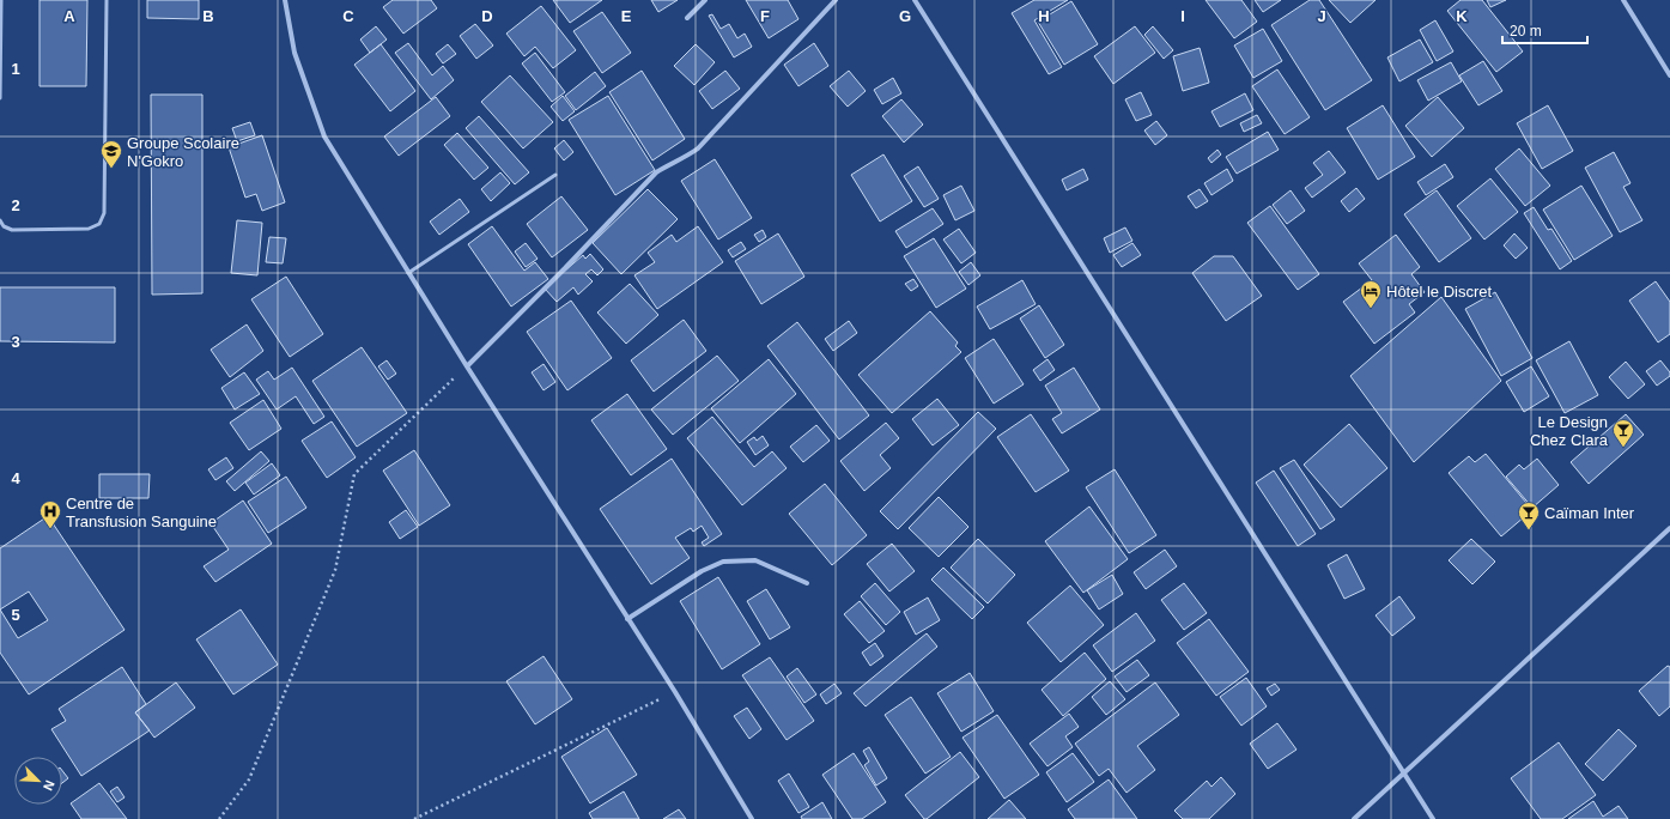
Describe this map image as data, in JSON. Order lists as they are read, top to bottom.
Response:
{
  "places": {
    "school or university": ["Groupe Scolaire N'Gokro"],
    "hotel": ["Hôtel le Discret"],
    "bar": ["Le Design Chez Clara", "Caïman Inter"],
    "hospital": ["Centre de Transfusion Sanguine"]
  },
  "scale_bar": "20 m",
  "north": "bottom right",
  "grid": {
    "columns": [
      "A",
      "B",
      "C",
      "D",
      "E",
      "F",
      "G",
      "H",
      "I",
      "J",
      "K"
    ],
    "rows": [
      "1",
      "2",
      "3",
      "4",
      "5"
    ]
  }
}
